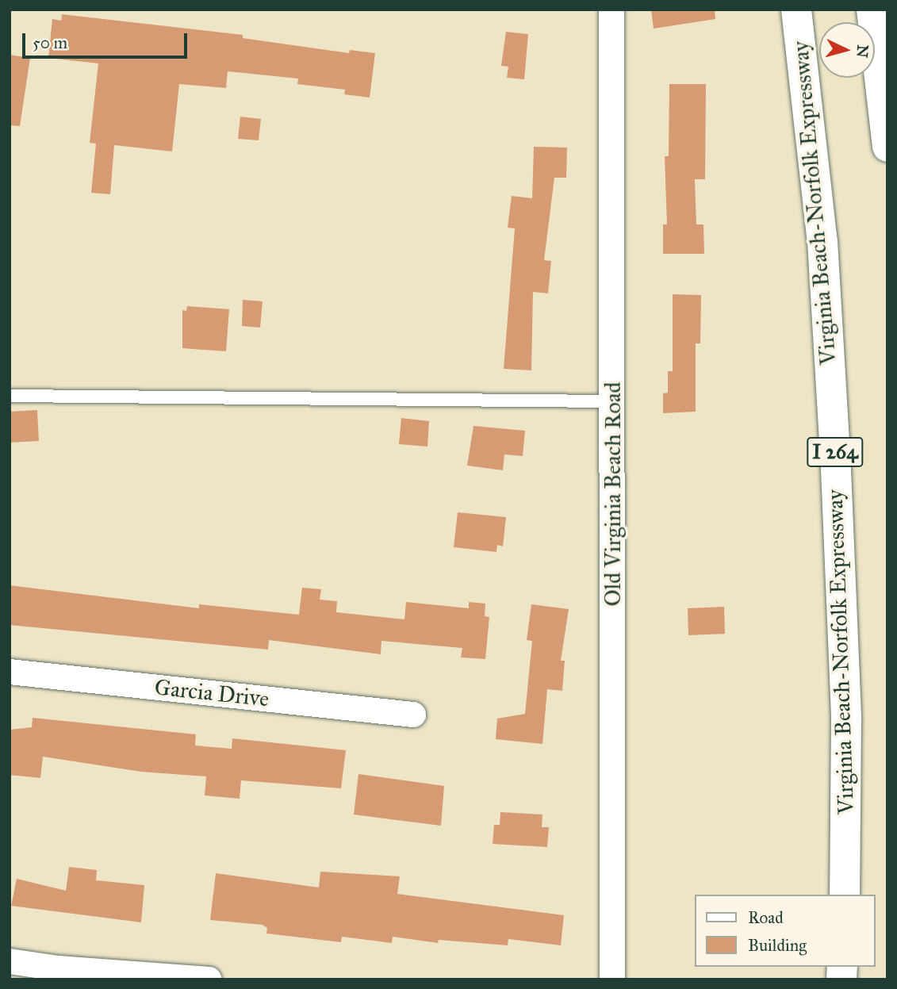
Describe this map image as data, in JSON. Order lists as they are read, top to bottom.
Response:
{
  "streets": {
    "highway": ["Virginia Beach-Norfolk Expressway", "I 264"],
    "street": ["Old Virginia Beach Road", "Garcia Drive"]
  },
  "legend": ["Road", "Building"],
  "scale_bar": "50 m",
  "north": "right"
}
